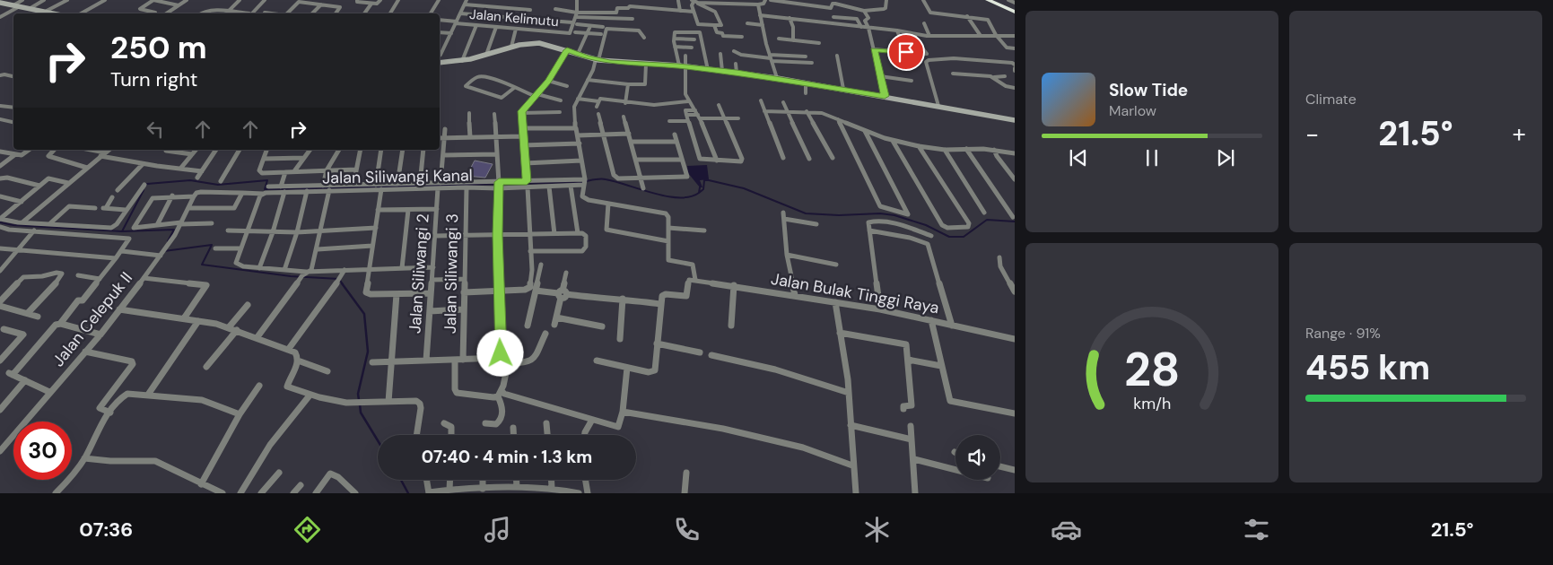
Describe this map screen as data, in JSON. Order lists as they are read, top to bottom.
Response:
{
  "streets": {
    "street": [
      "Jalan Kelimutu",
      "Jalan Siliwangi Kanal",
      "Jalan Siliwangi 2",
      "Jalan Siliwangi 3",
      "Jalan Bulak Tinggi Raya",
      "Jalan Celepuk II"
    ]
  },
  "crossings": [
    ["Jalan Siliwangi Kanal", "Jalan Siliwangi 2"],
    ["Jalan Siliwangi Kanal", "Jalan Siliwangi 3"],
    ["Jalan Siliwangi Kanal", "Jalan Celepuk II"]
  ],
  "page": {
    "tile": [
      "Climate",
      ["Range · 91%", "455 km"]
    ],
    "turn": ["250 m", "Turn right"],
    "song": ["Slow Tide", "Marlow"],
    "heat": ["−", "21.5°", "+"],
    "limit": "30",
    "trip": "07:40 · 4 min · 1.3 km",
    "tabs": ["07:36", "21.5°"],
    "gauge": ["28", "km/h"]
  }
}
